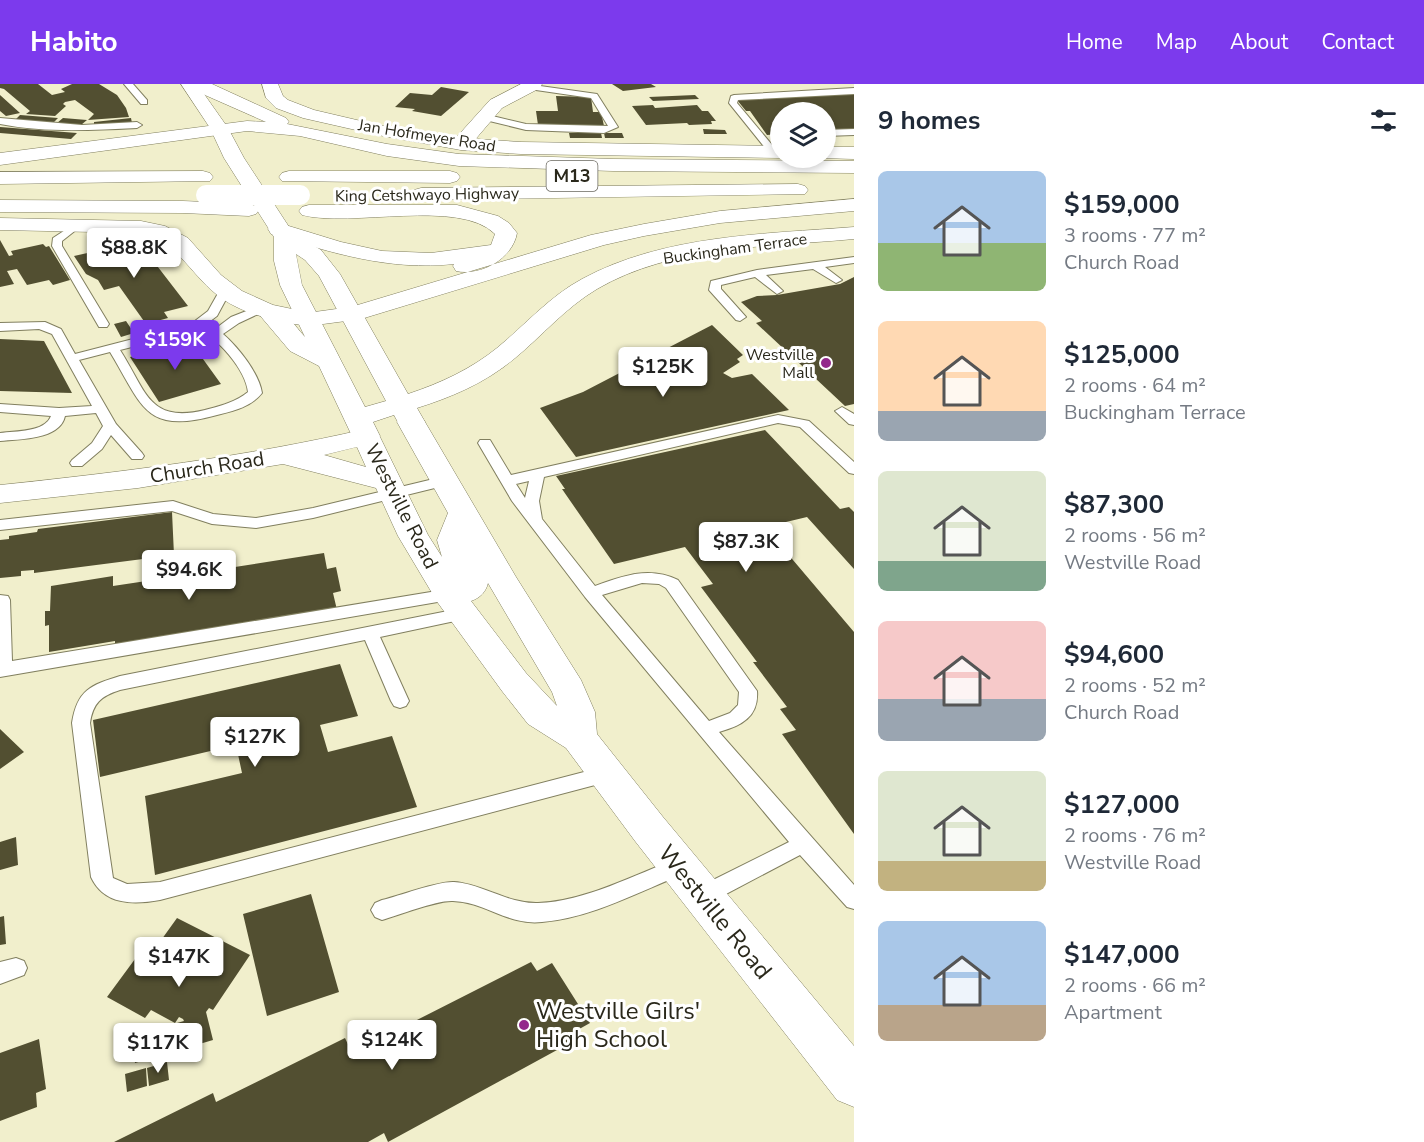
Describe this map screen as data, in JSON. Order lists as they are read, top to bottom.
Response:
{
  "streets": {
    "main road": [
      "Jan Hofmeyer Road",
      "M13",
      "King Cetshwayo Highway",
      "Buckingham Terrace",
      "Church Road",
      "Westville Road"
    ]
  },
  "crossings": [
    ["Buckingham Terrace", "Church Road"],
    ["Buckingham Terrace", "Westville Road"],
    ["Church Road", "Westville Road"]
  ],
  "places": ["Westville Mall", "Westville Gilrs' High School"],
  "page": {
    "header": "Habito",
    "nav": [
      "Home",
      "Map",
      "About",
      "Contact"
    ],
    "heading": "9 homes",
    "list": [
      {
        "name": "$159,000",
        "note": "3 rooms · 77 m² · Church Road"
      },
      {
        "name": "$125,000",
        "note": "2 rooms · 64 m² · Buckingham Terrace"
      },
      {
        "name": "$87,300",
        "note": "2 rooms · 56 m² · Westville Road"
      },
      {
        "name": "$94,600",
        "note": "2 rooms · 52 m² · Church Road"
      },
      {
        "name": "$127,000",
        "note": "2 rooms · 76 m² · Westville Road"
      },
      {
        "name": "$147,000",
        "note": "2 rooms · 66 m² · Apartment"
      }
    ],
    "price": [
      "$88.8K",
      "$159K",
      "$125K",
      "$87.3K",
      "$94.6K",
      "$127K",
      "$147K",
      "$124K",
      "$117K"
    ]
  }
}
